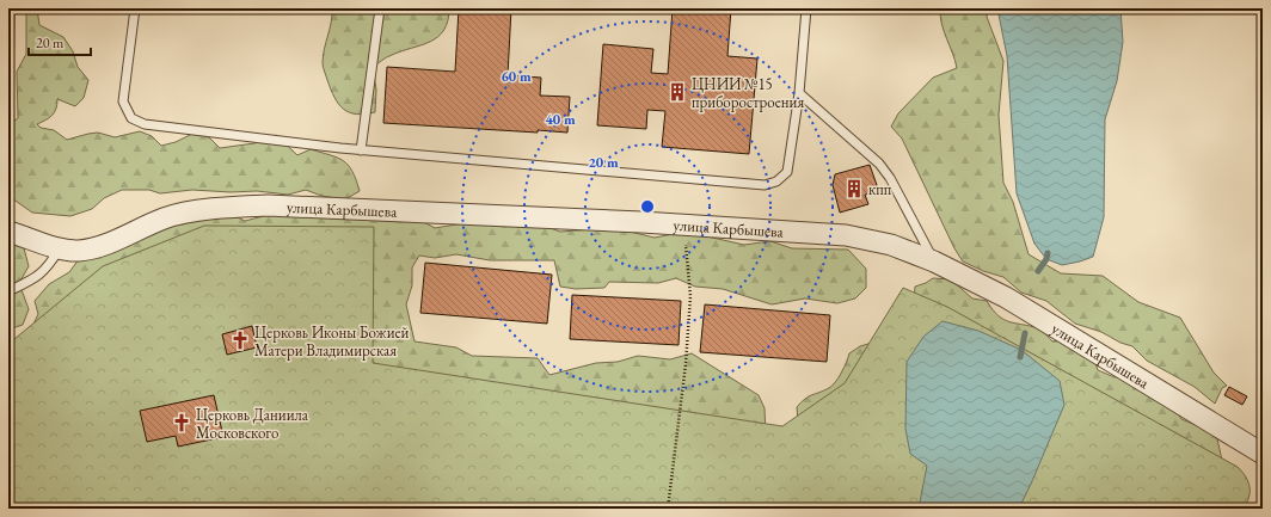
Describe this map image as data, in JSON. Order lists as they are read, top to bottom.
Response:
{
  "streets": {
    "street": ["улица Карбышева"]
  },
  "places": {
    "building": ["ЦНИИ №15 приборостроения", "кпп"],
    "church": ["Церковь Иконы Божией Матери Владимирская", "Церковь Даниила Московского"]
  },
  "scale_bar": "20 m",
  "rings": ["60 m", "40 m", "20 m"]
}
